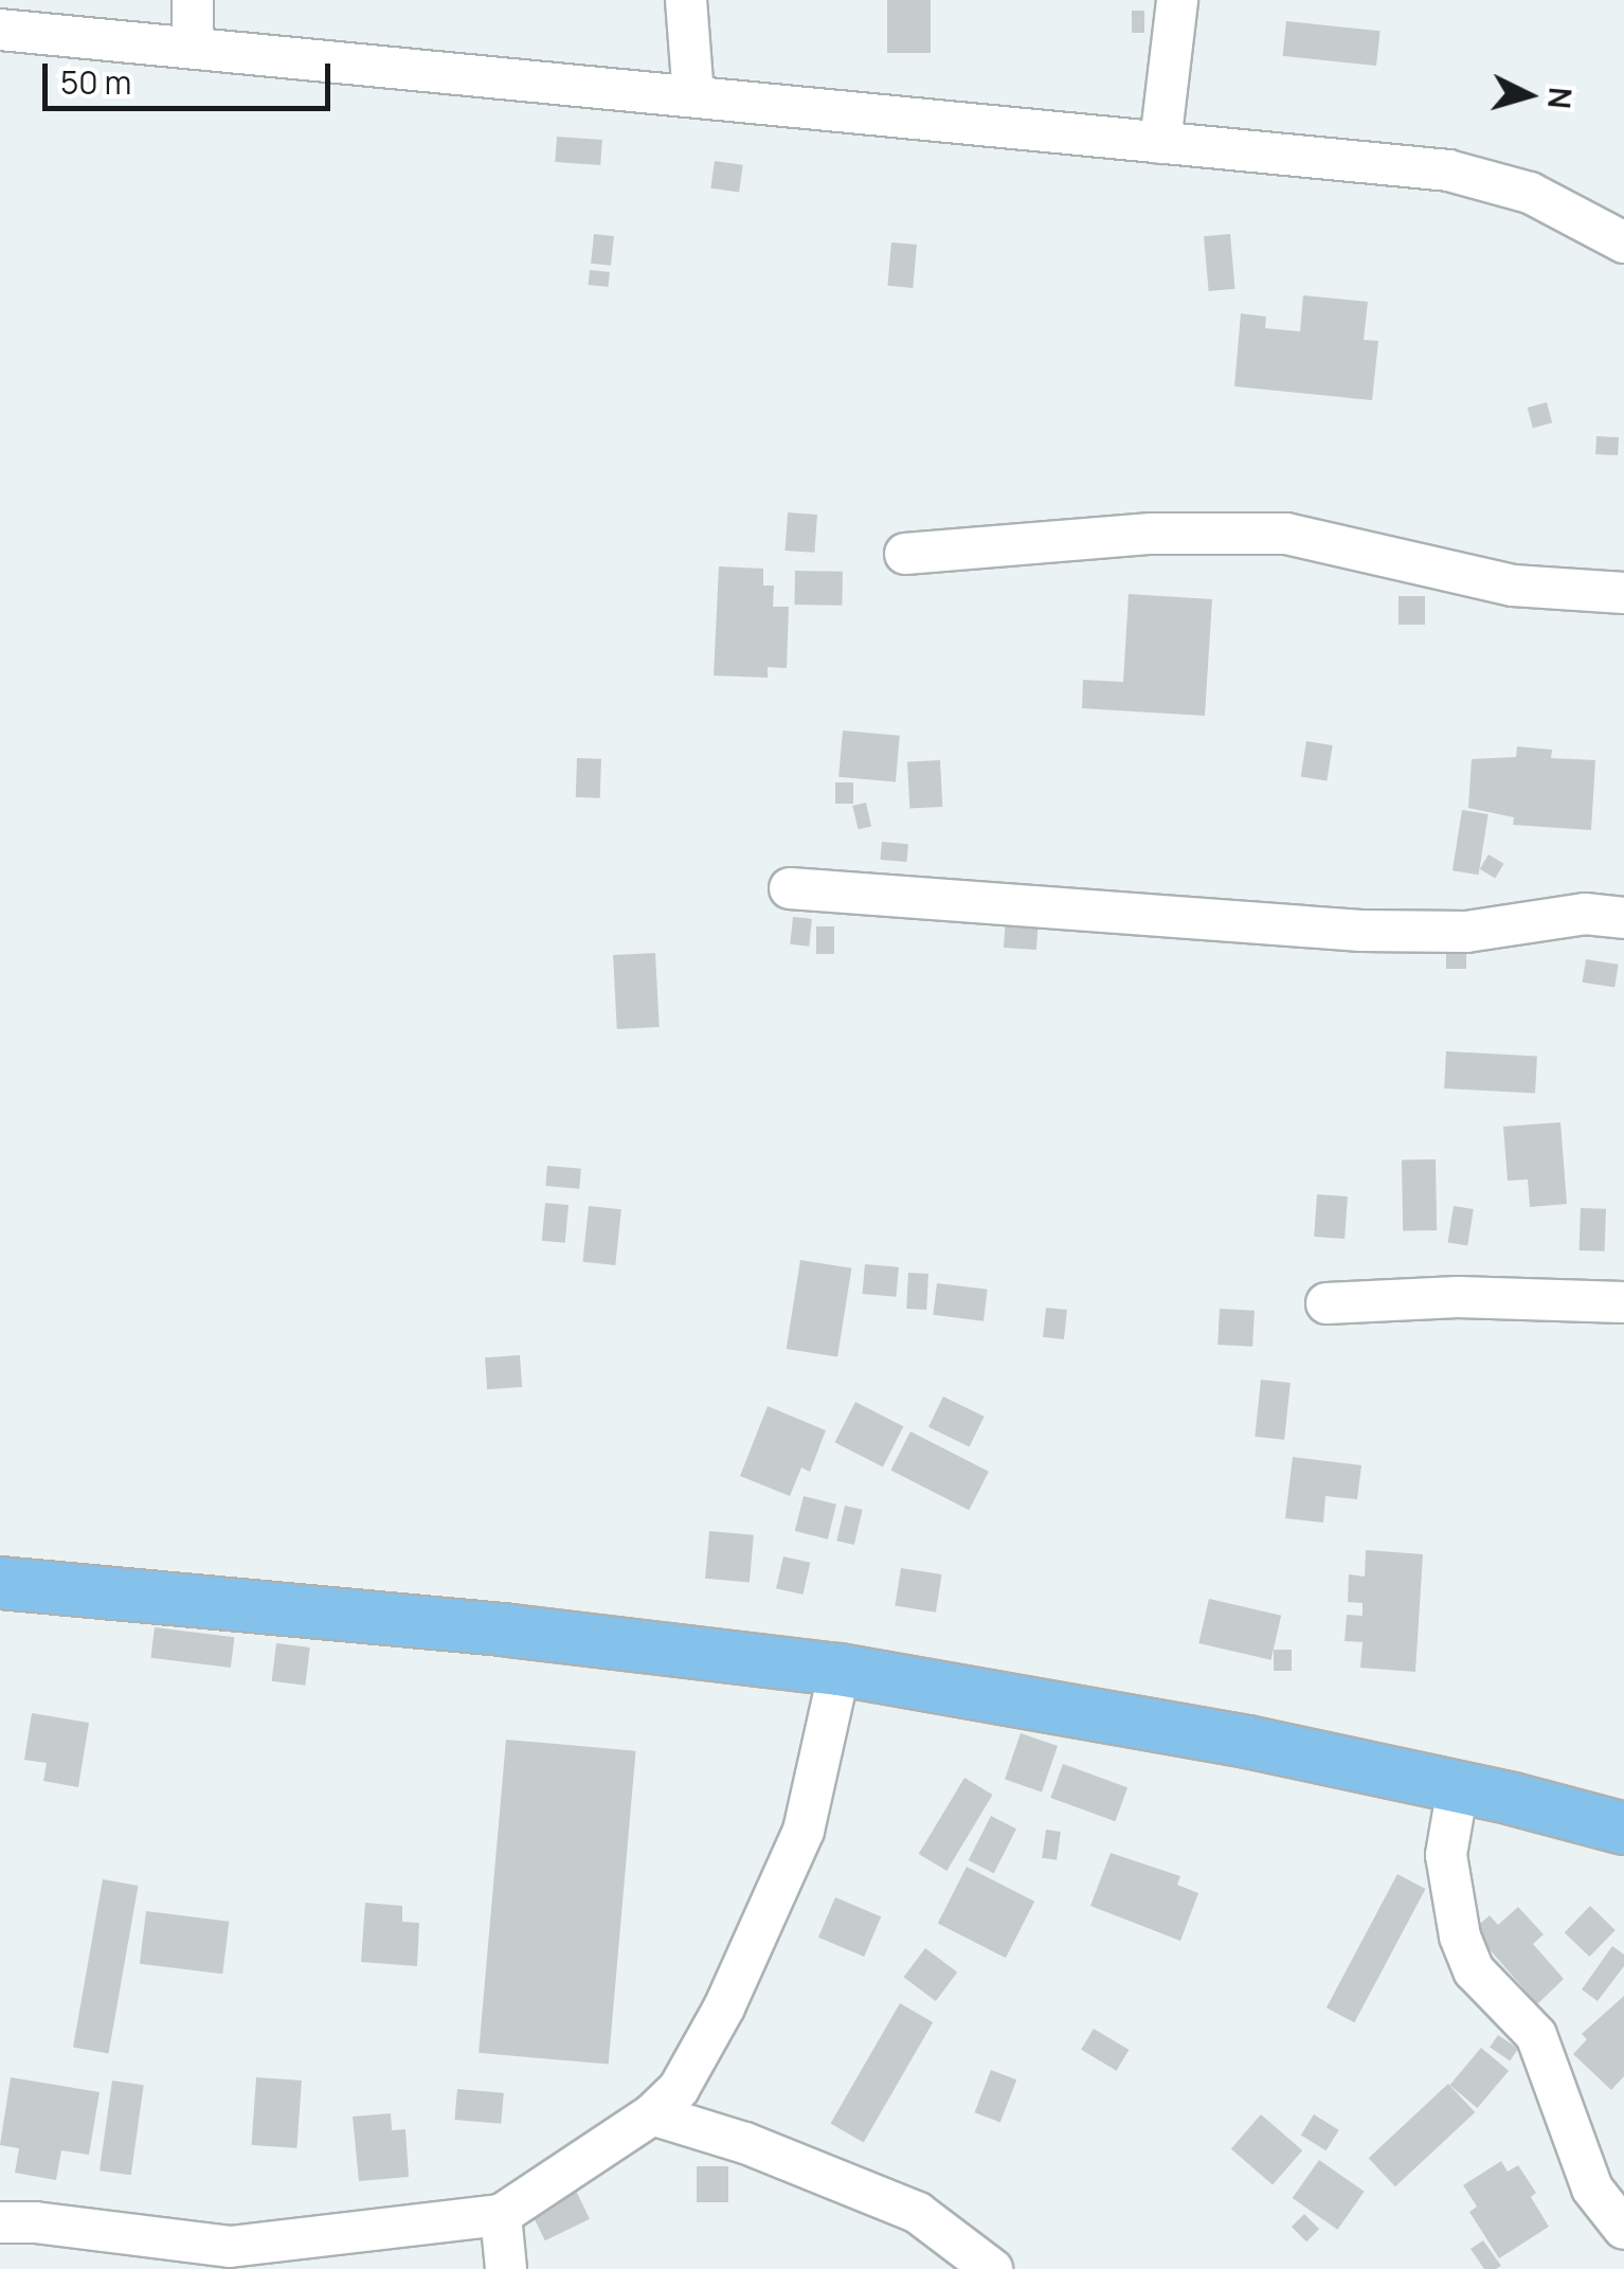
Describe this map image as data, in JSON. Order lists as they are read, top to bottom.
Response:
{
  "scale_bar": "50 m",
  "north": "right"
}
